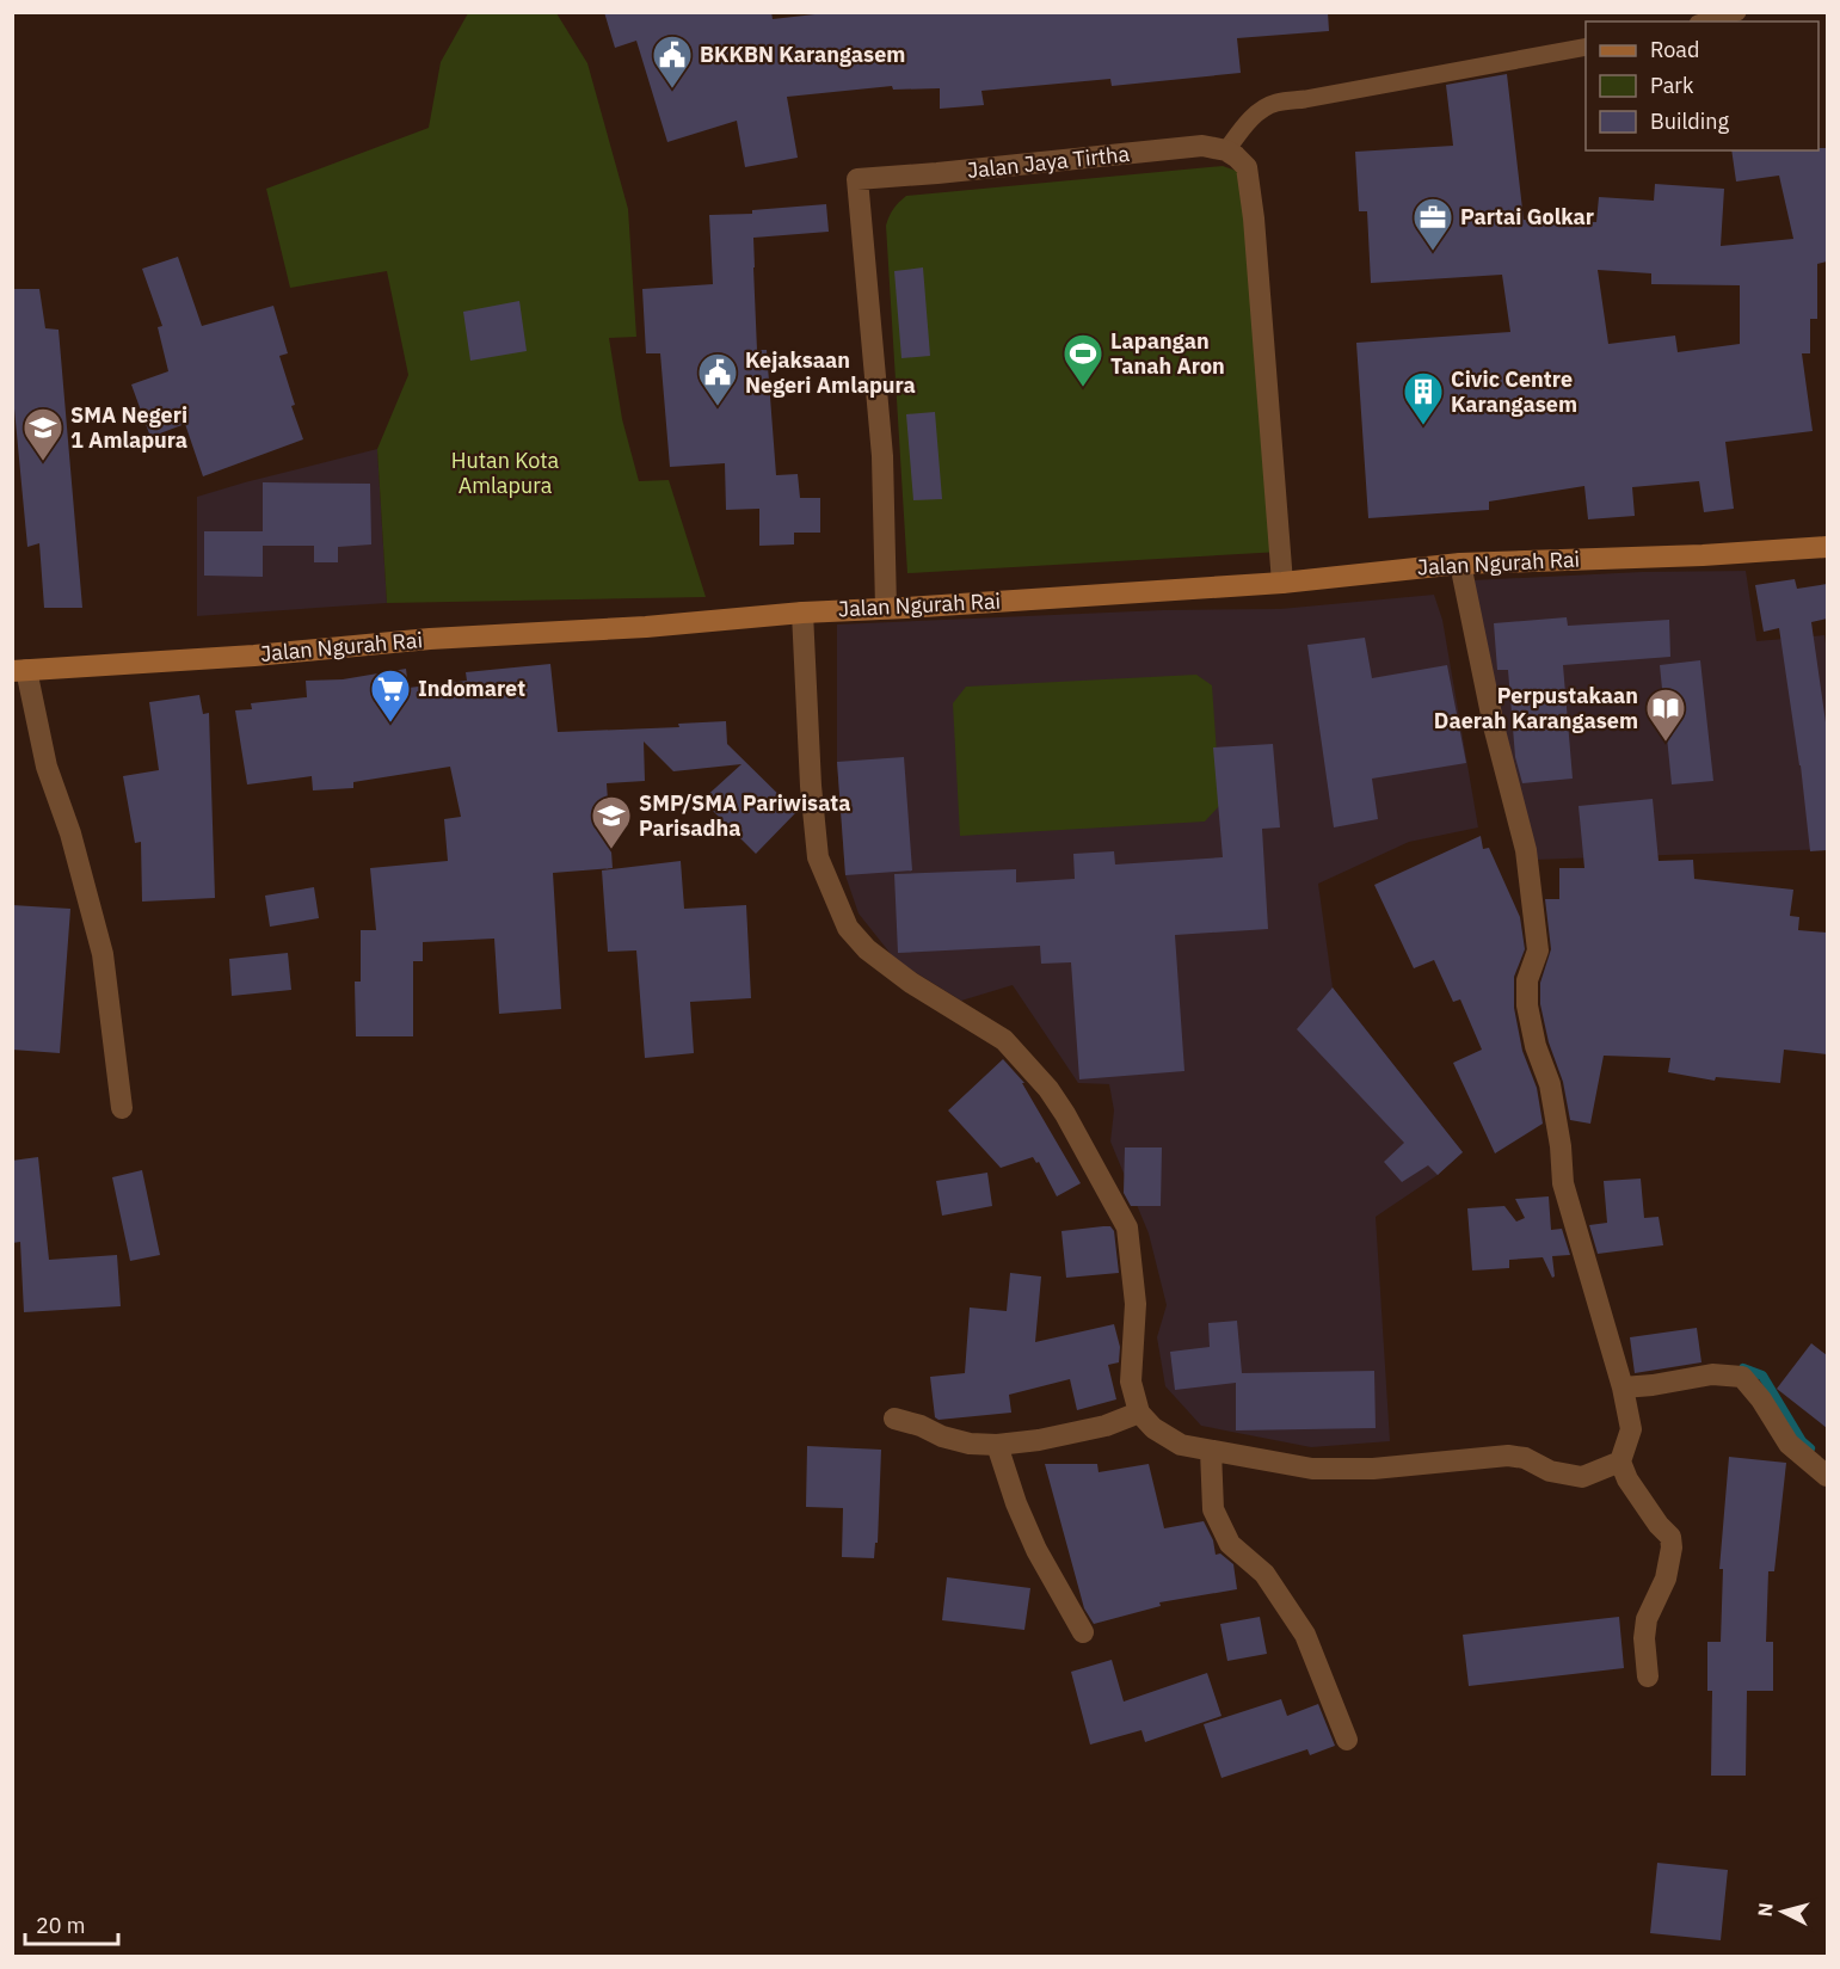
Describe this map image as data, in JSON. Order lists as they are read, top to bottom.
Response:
{
  "streets": {
    "street": ["Jalan Jaya Tirtha", "Jalan Ngurah Rai"]
  },
  "crossings": [
    ["Jalan Jaya Tirtha", "Jalan Ngurah Rai"]
  ],
  "parks": ["Hutan Kota Amlapura"],
  "places": {
    "public building": ["BKKBN Karangasem", "Kejaksaan Negeri Amlapura"],
    "office": ["Partai Golkar"],
    "sports": ["Lapangan Tanah Aron"],
    "building": ["Civic Centre Karangasem"],
    "school or university": ["SMA Negeri 1 Amlapura", "SMP/SMA Pariwisata Parisadha"],
    "supermarket": ["Indomaret"],
    "library": ["Perpustakaan Daerah Karangasem"]
  },
  "legend": ["Road", "Park", "Building"],
  "scale_bar": "20 m",
  "north": "left"
}
